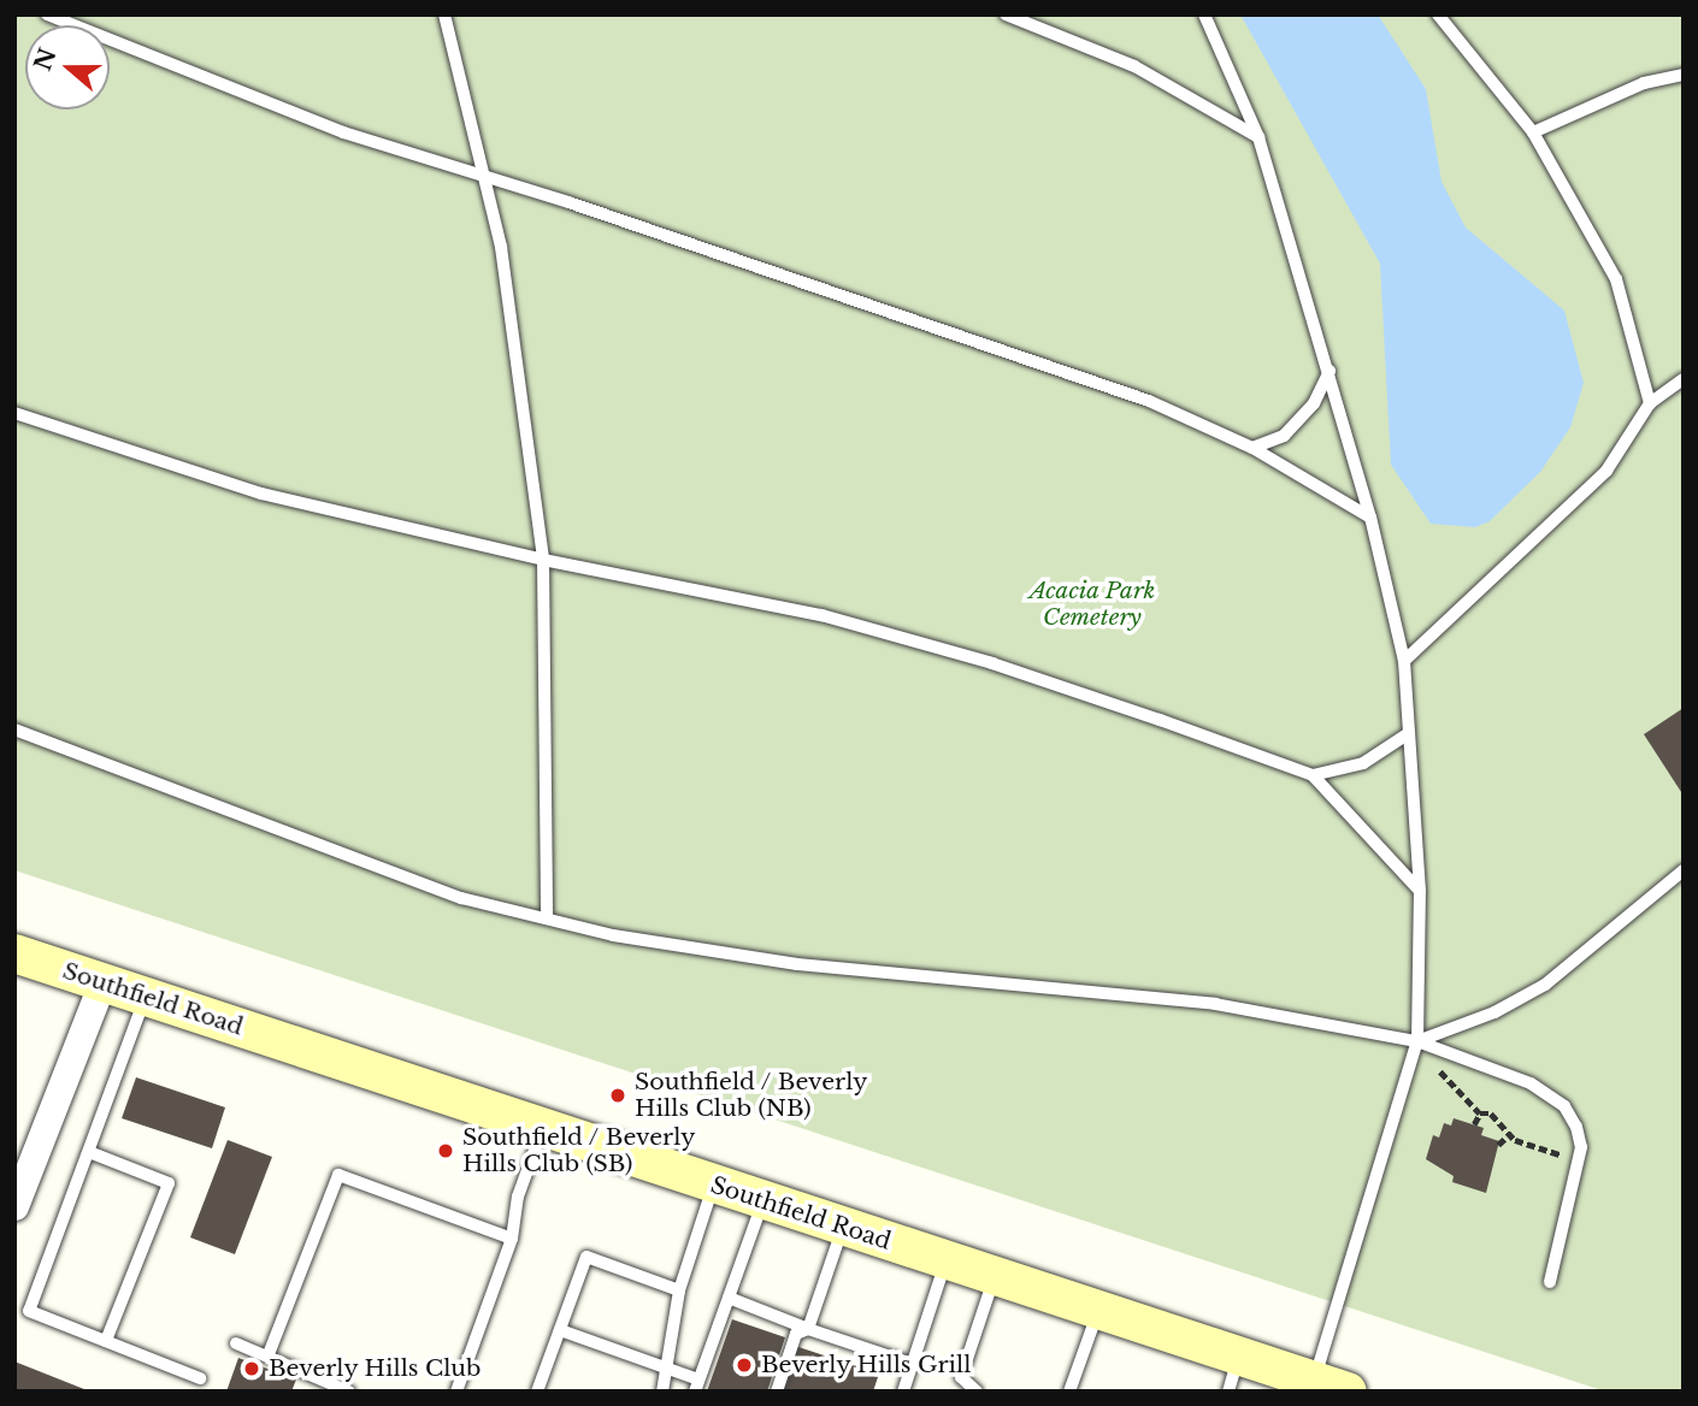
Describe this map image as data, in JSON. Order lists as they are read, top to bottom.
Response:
{
  "streets": {
    "main road": ["Southfield Road"]
  },
  "parks": ["Acacia Park Cemetery"],
  "places": [
    "Southfield / Beverly Hills Club (NB)",
    "Southfield / Beverly Hills Club (SB)",
    "Beverly Hills Grill",
    "Beverly Hills Club"
  ],
  "north": "left"
}
